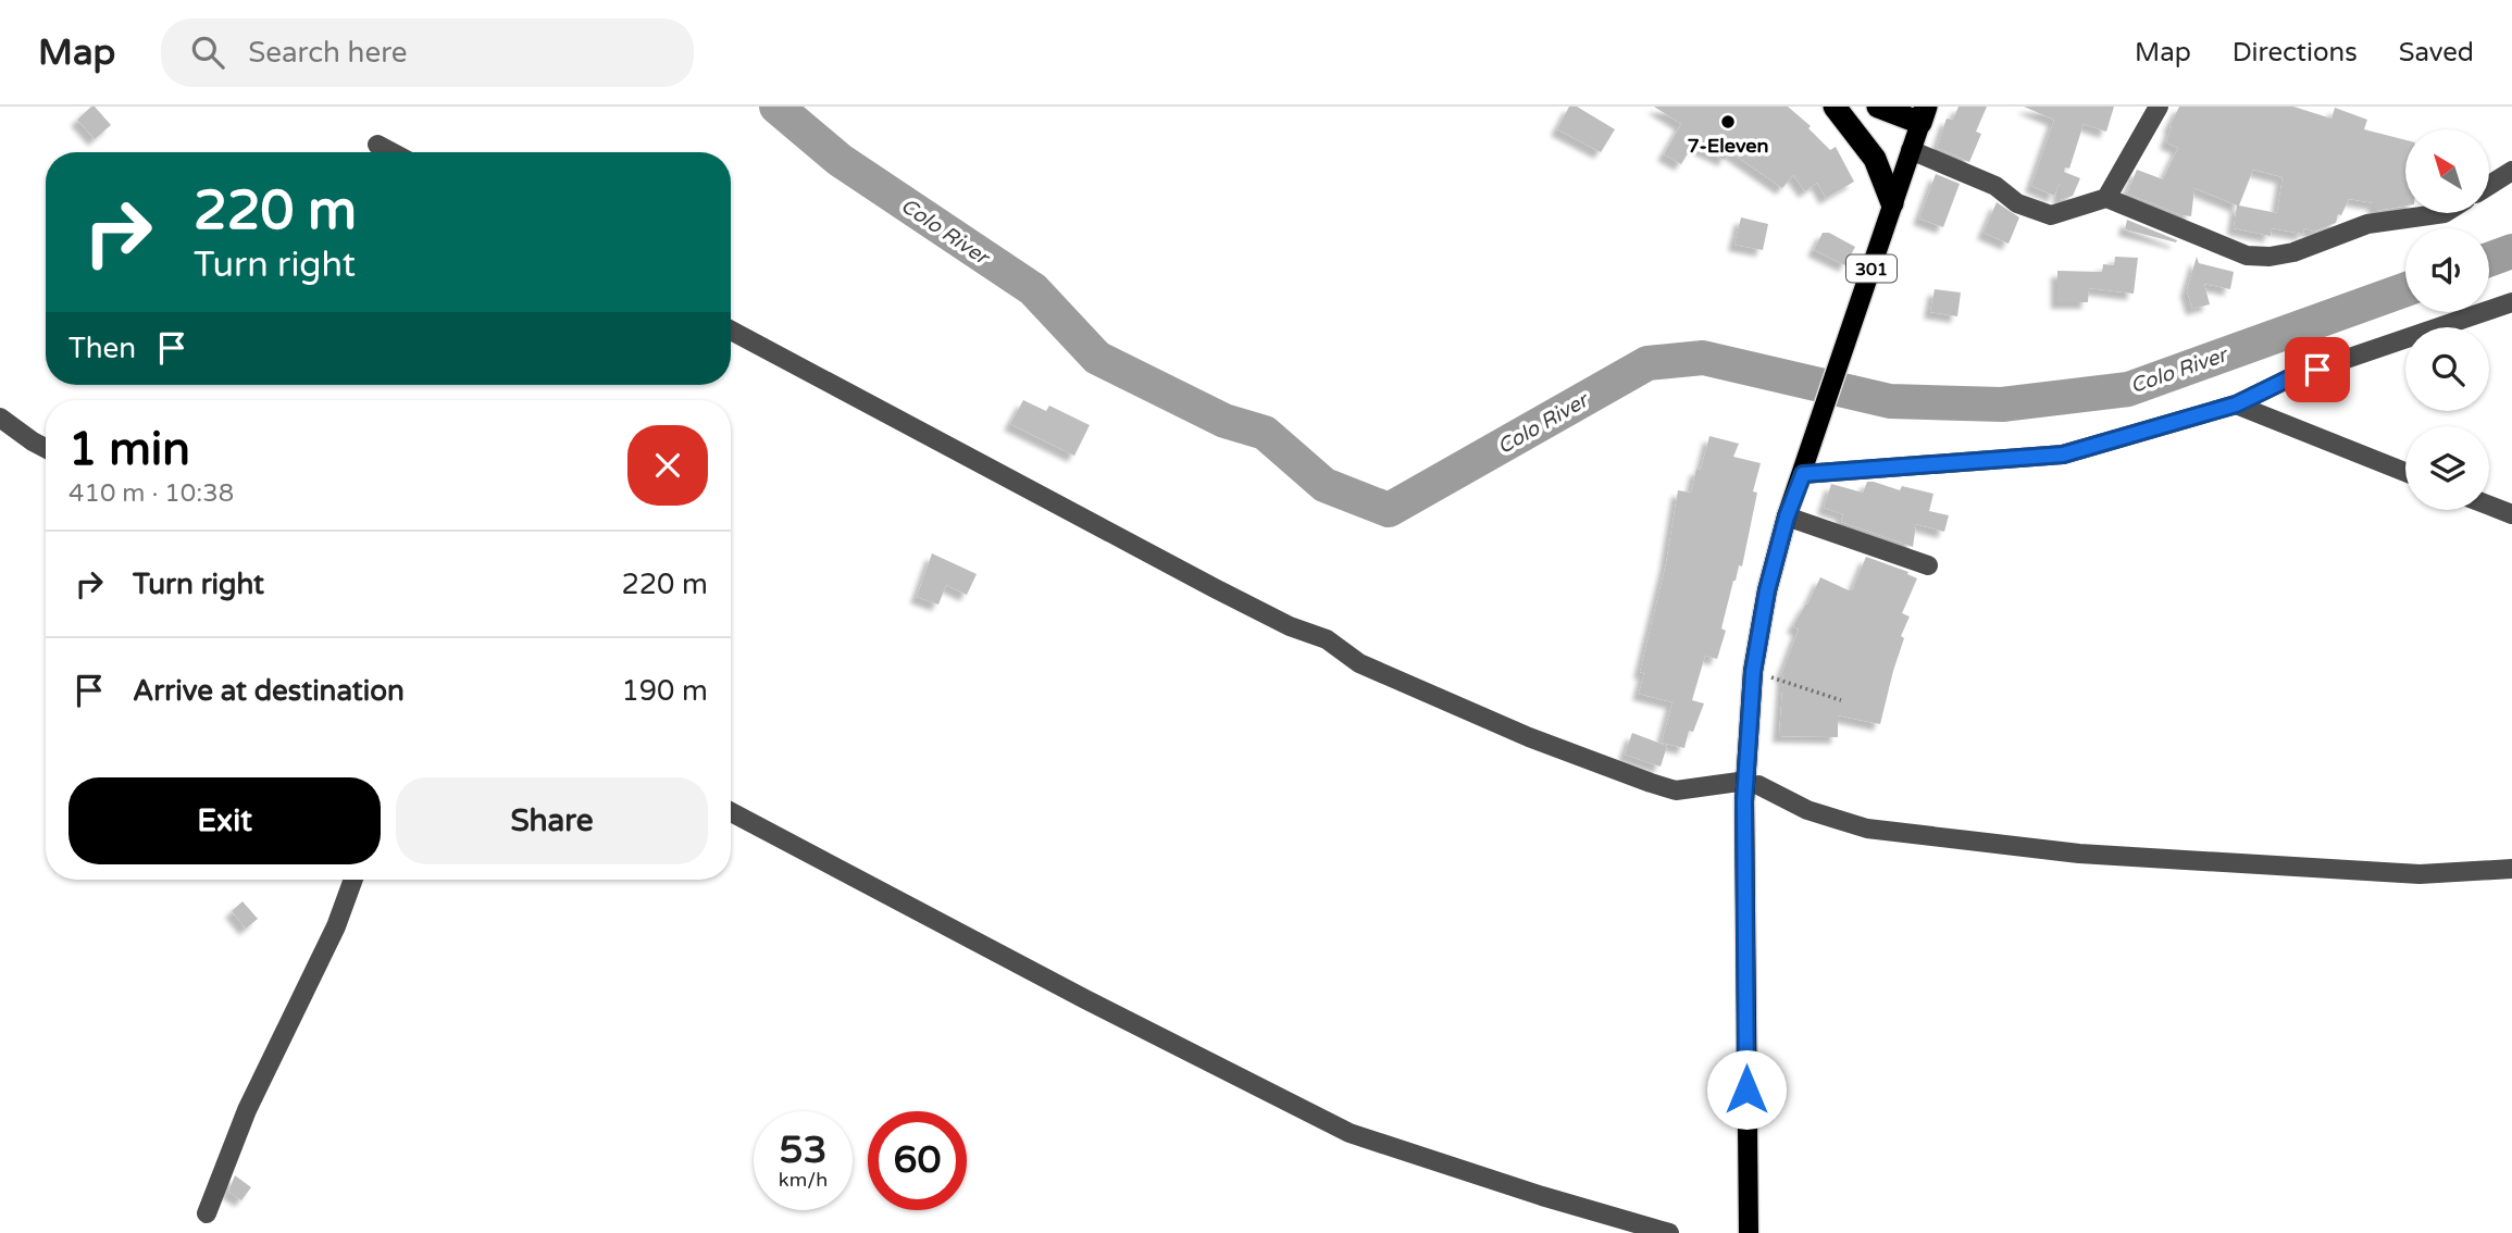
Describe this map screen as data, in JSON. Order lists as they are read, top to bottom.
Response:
{
  "streets": {
    "main road": ["301"]
  },
  "water": ["Colo River"],
  "places": ["7-Eleven"],
  "north": "top left",
  "page": {
    "header": "Map",
    "search": "Search here",
    "nav": ["Map", "Directions", "Saved"],
    "turn": ["220 m", "Turn right"],
    "then": "Then",
    "heading": ["1 min", "410 m · 10:38"],
    "list": [
      {
        "name": "Turn right",
        "value": "220 m"
      },
      {
        "name": "Arrive at destination",
        "value": "190 m"
      }
    ],
    "buttons": ["Exit", "Share"],
    "speed": "53 km/h",
    "limit": "60"
  }
}
